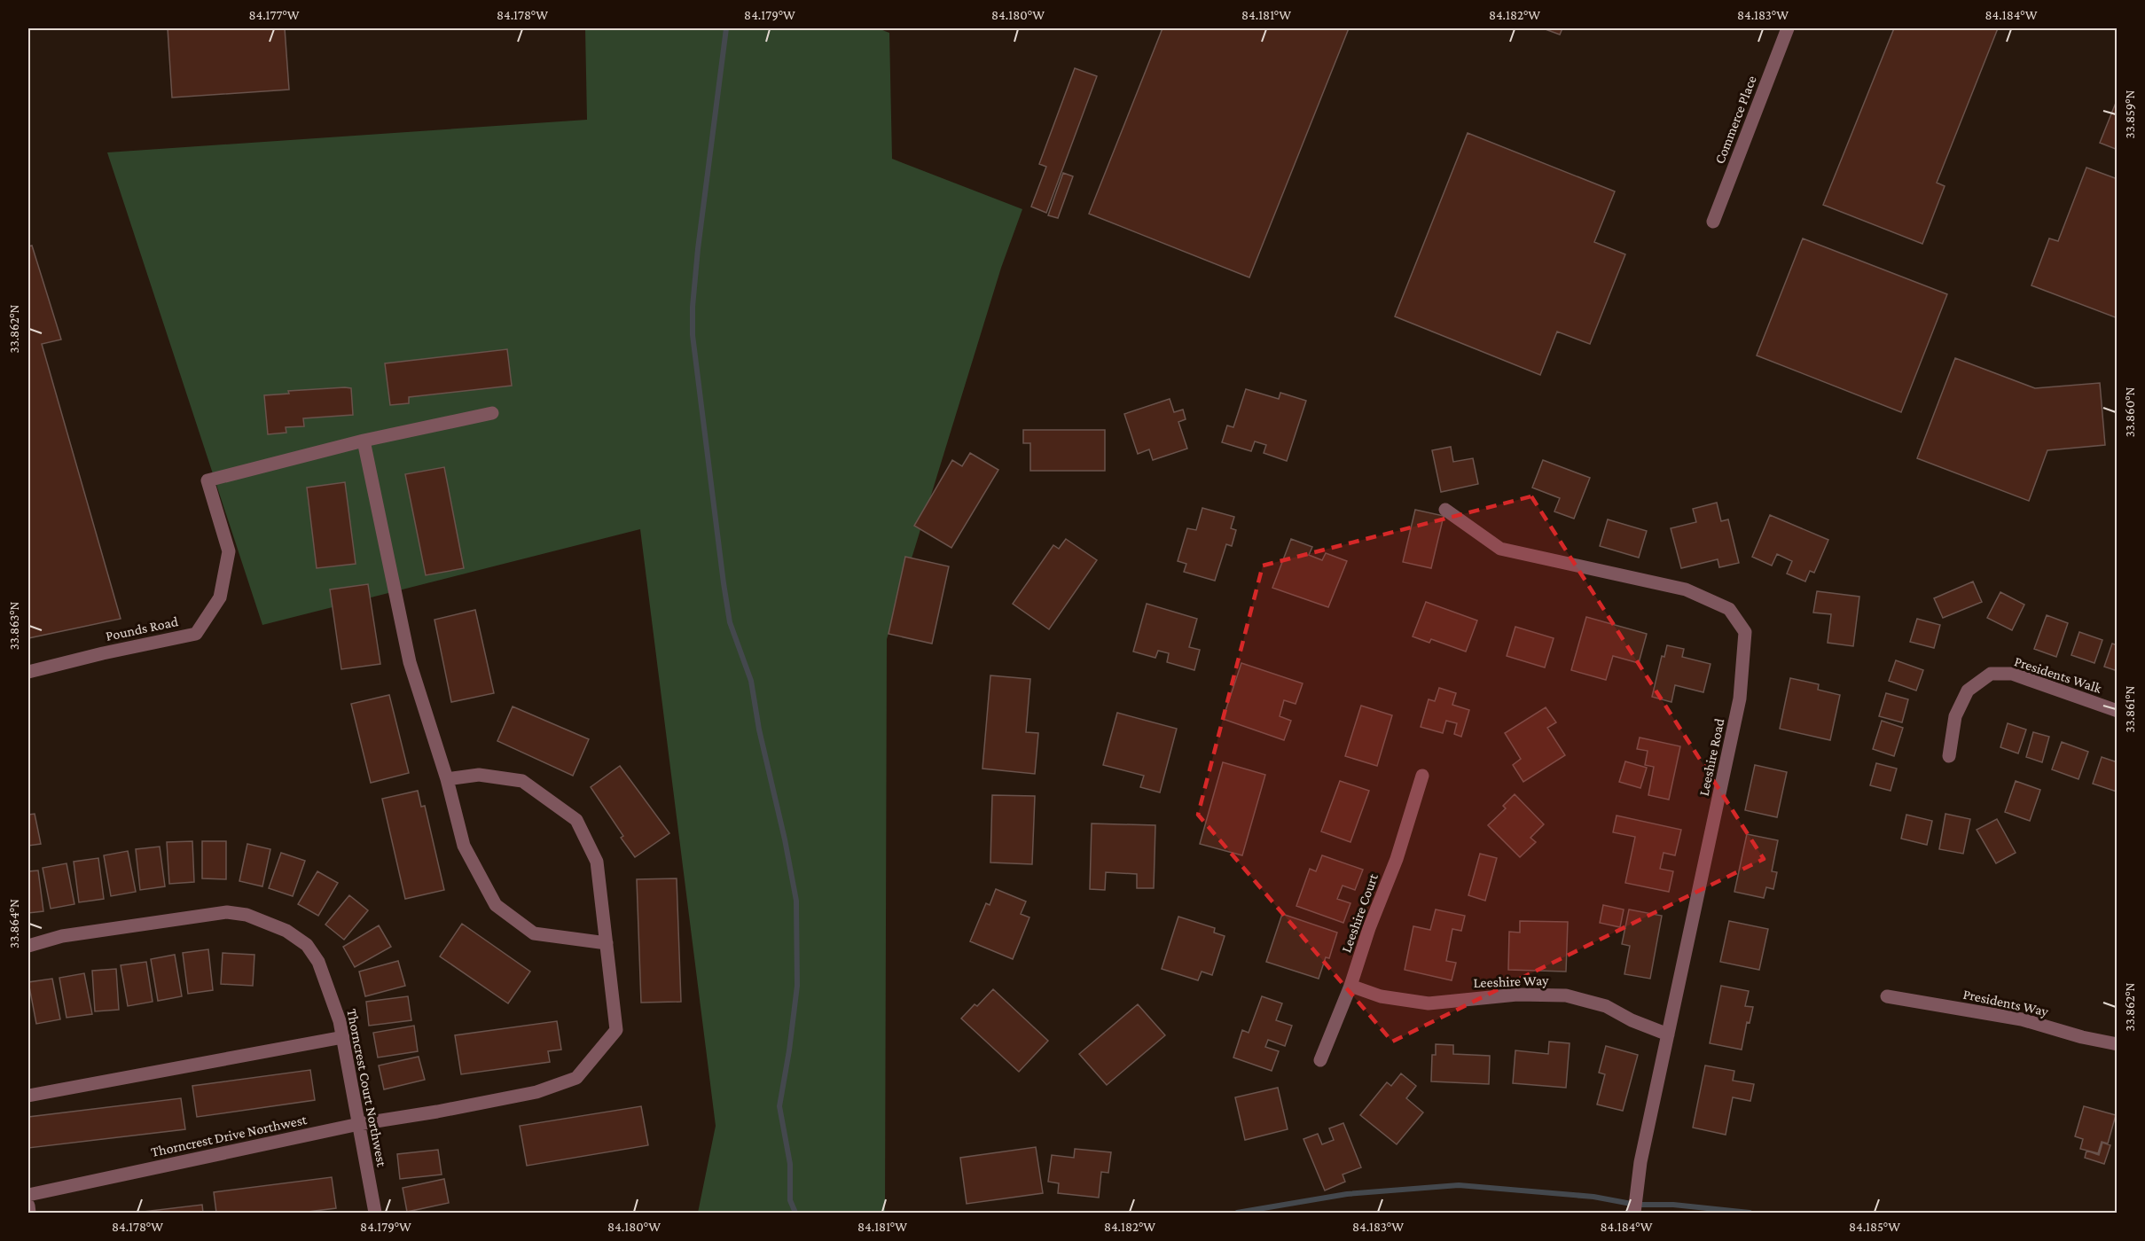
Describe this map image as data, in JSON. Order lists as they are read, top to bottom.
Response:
{
  "streets": {
    "street": [
      "Commerce Place",
      "Pounds Road",
      "Presidents Walk",
      "Leeshire Road",
      "Leeshire Court",
      "Leeshire Way",
      "Presidents Way",
      "Thorncrest Court Northwest",
      "Thorncrest Drive Northwest"
    ]
  },
  "crossings": [
    ["Leeshire Road", "Leeshire Way"],
    ["Leeshire Court", "Leeshire Way"],
    ["Thorncrest Court Northwest", "Thorncrest Drive Northwest"]
  ],
  "coordinates": [
    "84.177°W",
    "84.178°W",
    "84.179°W",
    "84.180°W",
    "84.181°W",
    "84.182°W",
    "84.183°W",
    "84.184°W",
    "33.859°N",
    "33.862°N",
    "33.860°N",
    "33.863°N",
    "33.861°N",
    "33.864°N",
    "84.185°W"
  ]
}
